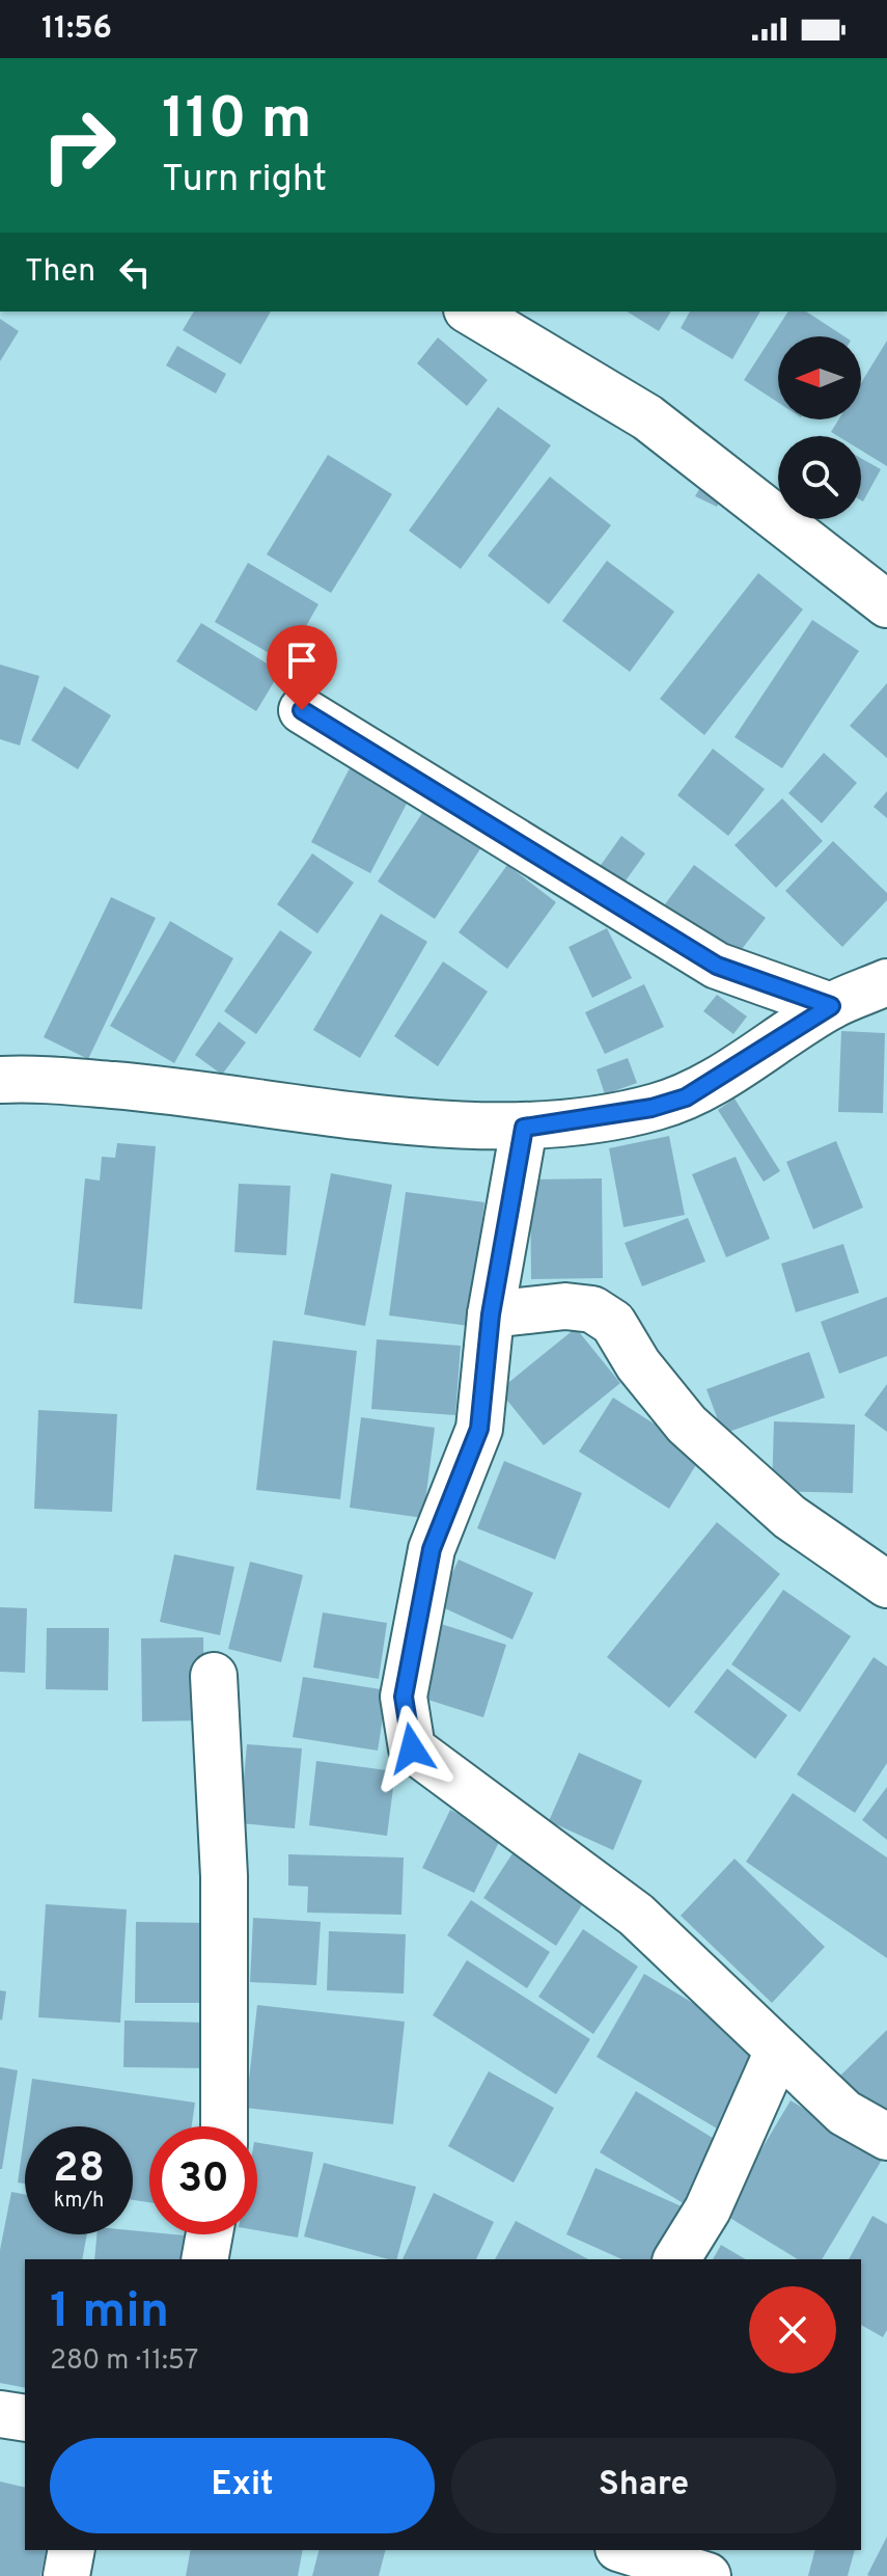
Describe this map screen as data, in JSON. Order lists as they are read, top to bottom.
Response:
{
  "north": "left",
  "page": {
    "status": "11:56",
    "turn": ["110 m", "Turn right"],
    "then": "Then",
    "speed": "28 km/h",
    "limit": "30",
    "heading": ["1 min", "280 m · 11:57"],
    "buttons": ["Exit", "Share"]
  }
}
